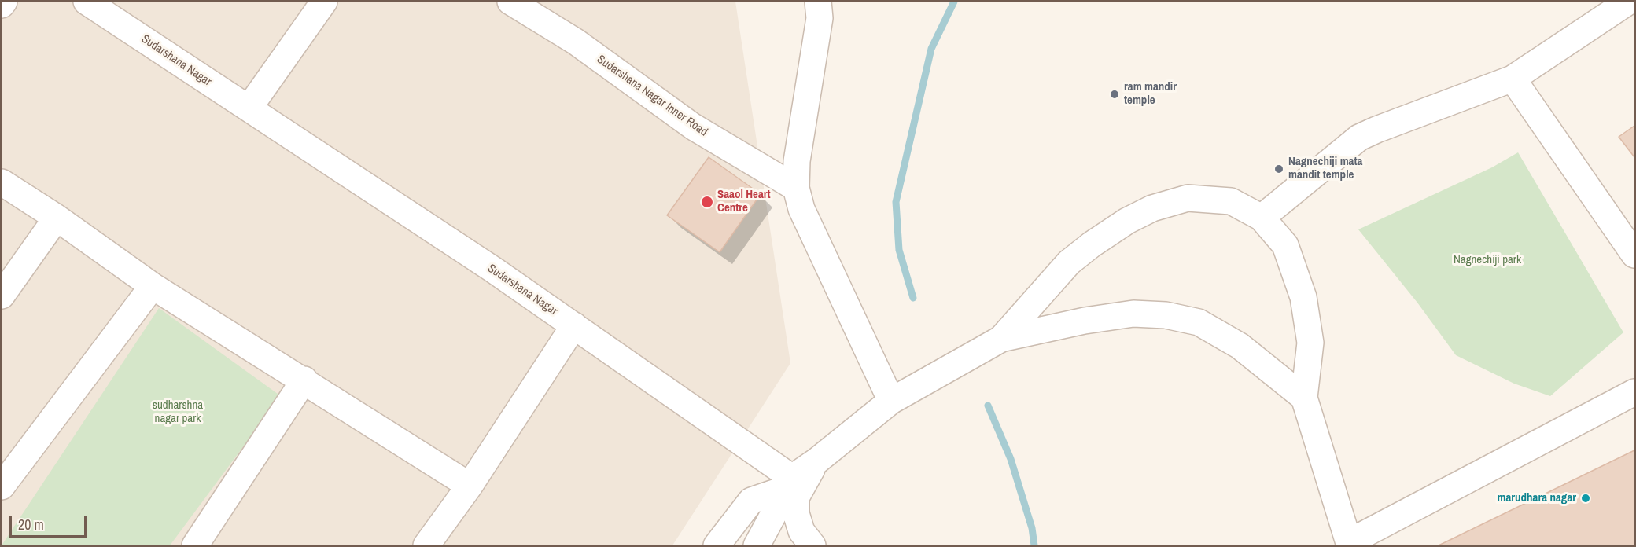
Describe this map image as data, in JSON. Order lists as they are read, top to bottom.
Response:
{
  "streets": {
    "street": ["Sudarshana Nagar", "Sudarshana Nagar Inner Road"]
  },
  "parks": ["Nagnechiji park", "sudharshna nagar park"],
  "places": [
    "ram mandir temple",
    "Nagnechiji mata mandit temple",
    "Saaol Heart Centre",
    "marudhara nagar"
  ],
  "scale_bar": "20 m"
}
